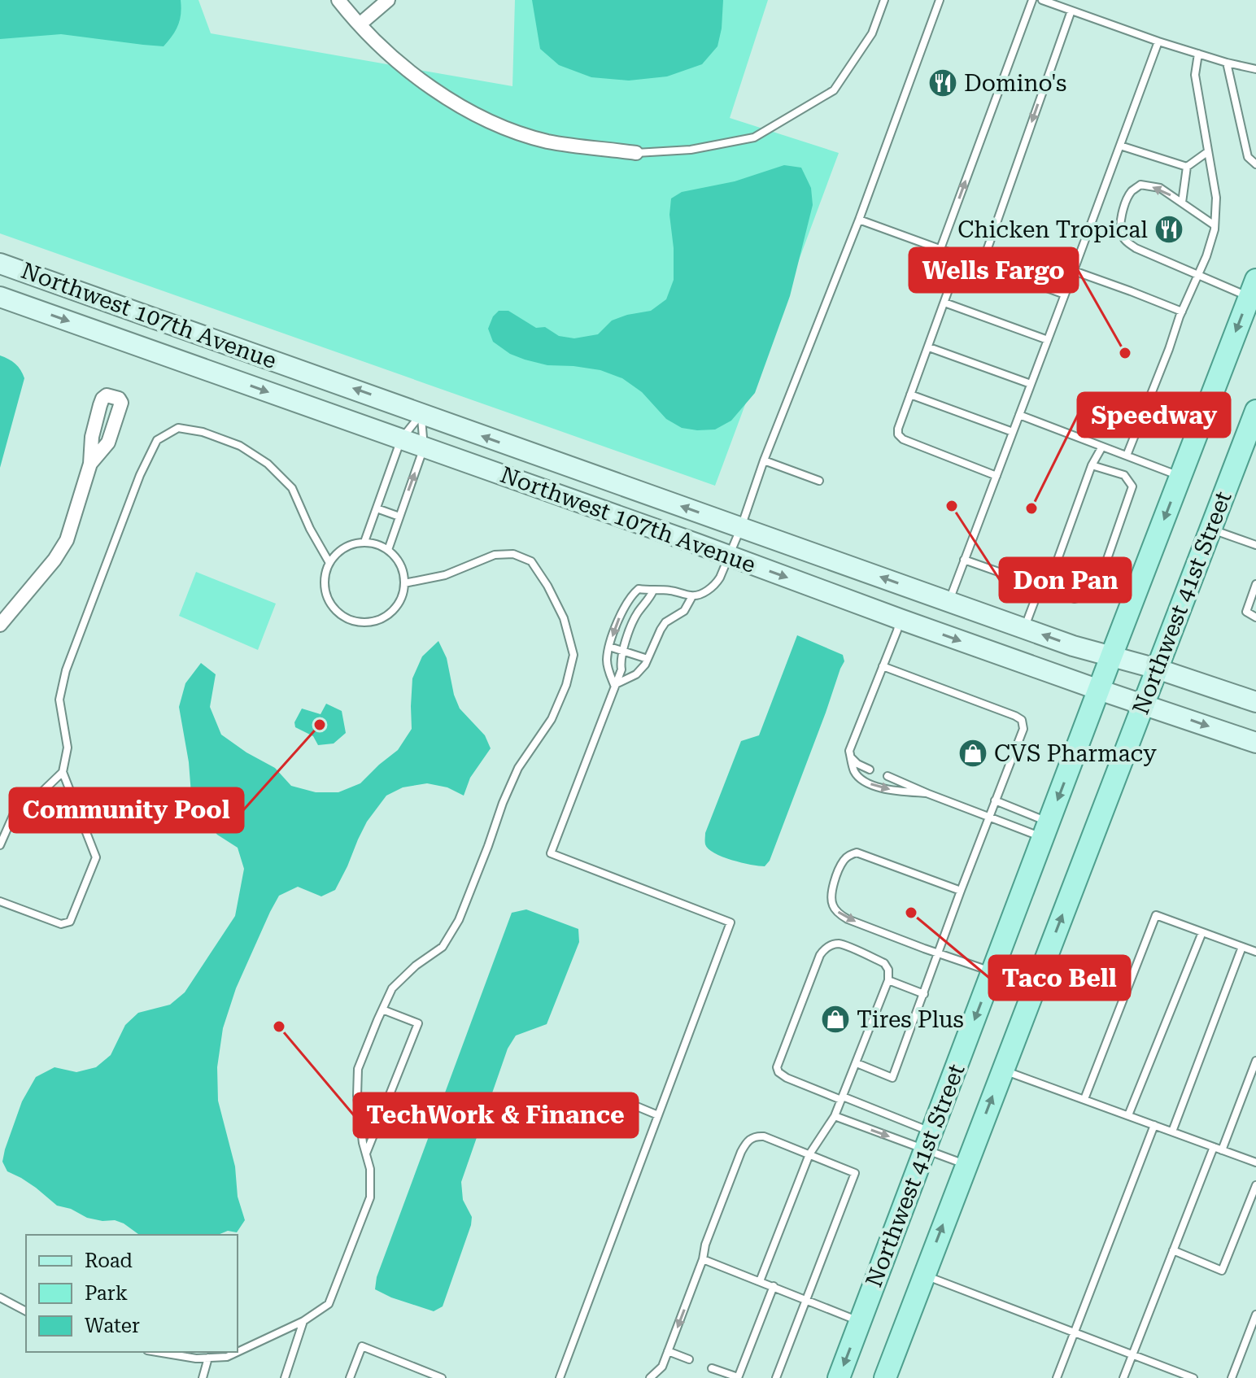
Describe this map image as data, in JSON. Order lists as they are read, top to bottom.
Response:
{
  "streets": {
    "main road": ["Northwest 107th Avenue", "Northwest 41st Street"]
  },
  "crossings": [
    ["Northwest 107th Avenue", "Northwest 41st Street"]
  ],
  "places": {
    "restaurant": ["Domino's", "Chicken Tropical"],
    "other": [
      "Wells Fargo",
      "Don Pan",
      "Speedway",
      "Community Pool",
      "Taco Bell",
      "TechWork & Finance"
    ],
    "shop": ["CVS Pharmacy", "Tires Plus"]
  },
  "legend": ["Road", "Park", "Water"]
}
